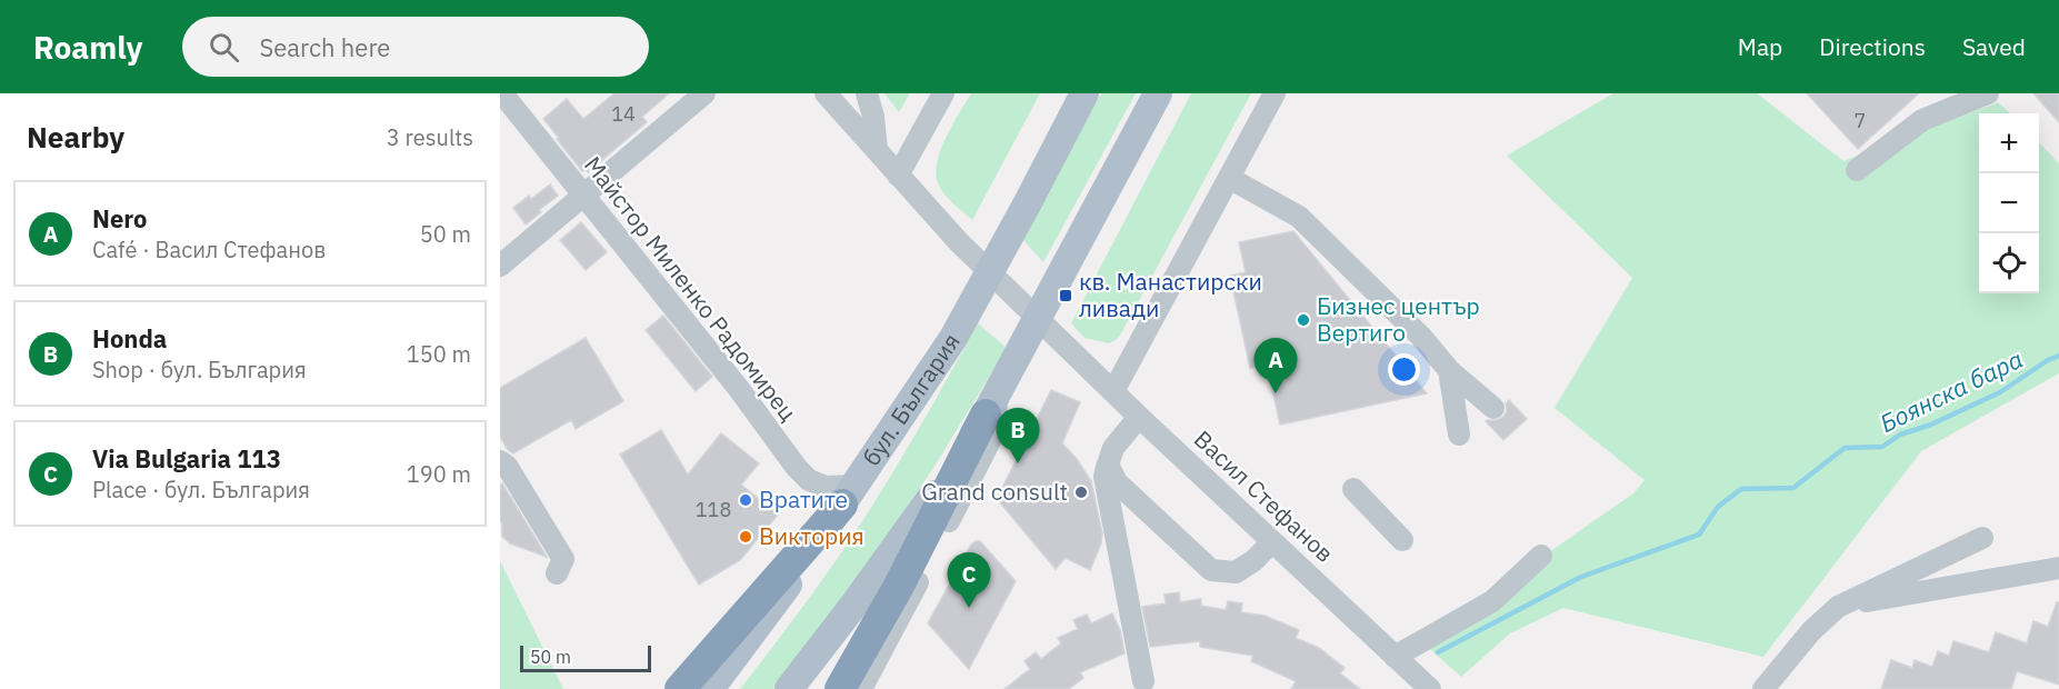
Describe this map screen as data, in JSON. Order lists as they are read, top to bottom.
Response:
{
  "streets": {
    "main road": ["бул. България"],
    "street": ["Майстор Миленко Радомирец", "Васил Стефанов"]
  },
  "crossings": [
    ["Майстор Миленко Радомирец", "бул. България"]
  ],
  "water": ["Боянска бара"],
  "places": {
    "transit": ["кв. Манастирски ливади"],
    "other": [
      "Бизнес център Вертиго",
      "Grand consult",
      "Вратите",
      "Виктория"
    ]
  },
  "house_numbers": ["14", "7", "118"],
  "scale_bar": "50 m",
  "page": {
    "header": "Roamly",
    "search": "Search here",
    "nav": ["Map", "Directions", "Saved"],
    "heading": ["Nearby", "3 results"],
    "map_buttons": ["+", "−"],
    "list": [
      {
        "mark": "A",
        "name": "Nero",
        "note": "Café · Васил Стефанов",
        "value": "50 m"
      },
      {
        "mark": "B",
        "name": "Honda",
        "note": "Shop · бул. България",
        "value": "150 m"
      },
      {
        "mark": "C",
        "name": "Via Bulgaria 113",
        "note": "Place · бул. България",
        "value": "190 m"
      }
    ],
    "pins": ["A", "B", "C"],
    "scale": "50 m"
  }
}
